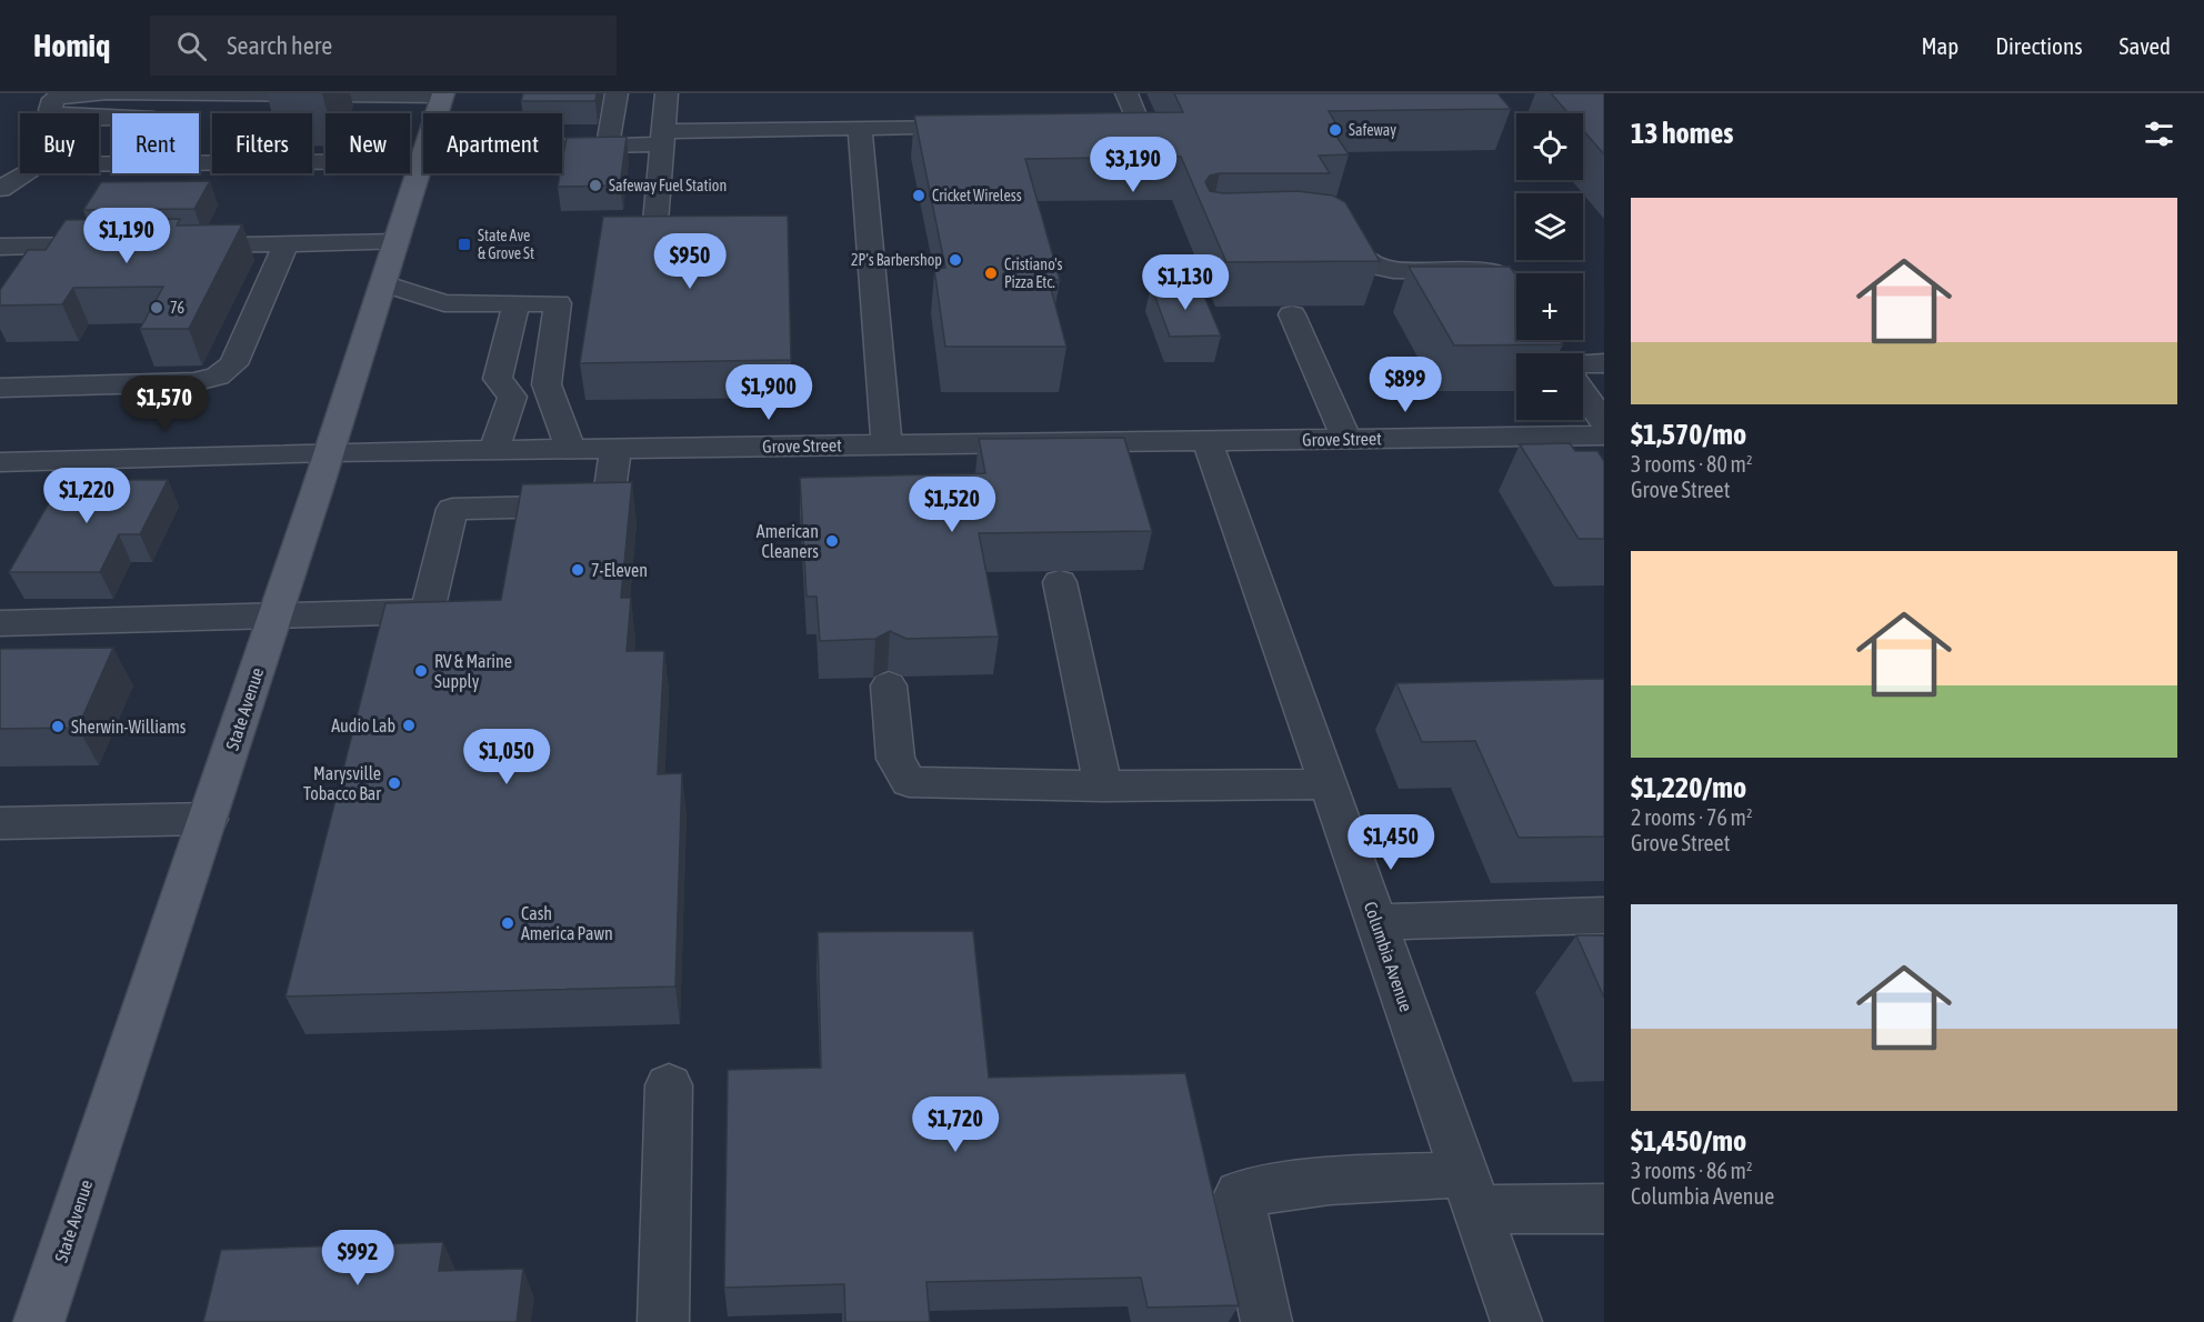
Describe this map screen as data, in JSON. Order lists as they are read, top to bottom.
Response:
{
  "streets": {
    "main road": ["State Avenue"],
    "street": ["Grove Street", "Columbia Avenue"]
  },
  "crossings": [
    ["Grove Street", "State Avenue"],
    ["Grove Street", "Columbia Avenue"]
  ],
  "places": {
    "other": [
      "Safeway",
      "Safeway Fuel Station",
      "Cricket Wireless",
      "2P’s Barbershop",
      "Cristiano's Pizza Etc.",
      "76",
      "American Cleaners",
      "7-Eleven",
      "RV & Marine Supply",
      "Audio Lab",
      "Sherwin-Williams",
      "Marysville Tobacco Bar",
      "Cash America Pawn"
    ],
    "transit": ["State Ave & Grove St"]
  },
  "page": {
    "header": "Homiq",
    "search": "Search here",
    "nav": ["Map", "Directions", "Saved"],
    "heading": "13 homes",
    "map_buttons": ["+", "−"],
    "chip": [
      "Buy",
      "Rent",
      "Filters",
      "New",
      "Apartment"
    ],
    "price": [
      "$3,190",
      "$1,190",
      "$950",
      "$1,130",
      "$899",
      "$1,900",
      "$1,570",
      "$1,220",
      "$1,520",
      "$1,050",
      "$1,450",
      "$1,720",
      "$992"
    ],
    "list": [
      {
        "name": "$1,570/mo",
        "note": "3 rooms · 80 m² · Grove Street"
      },
      {
        "name": "$1,220/mo",
        "note": "2 rooms · 76 m² · Grove Street"
      },
      {
        "name": "$1,450/mo",
        "note": "3 rooms · 86 m² · Columbia Avenue"
      }
    ]
  }
}
